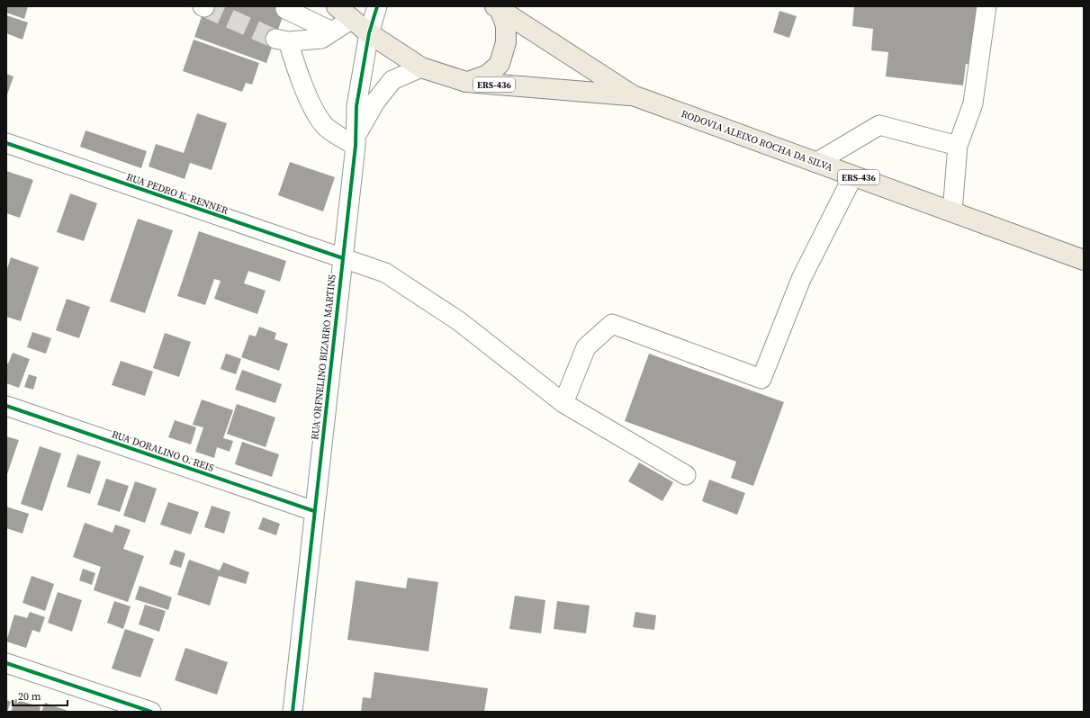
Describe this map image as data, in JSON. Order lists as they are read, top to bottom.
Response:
{
  "streets": {
    "main road": ["ERS-436", "RODOVIA ALEIXO ROCHA DA SILVA"],
    "street": ["RUA PEDRO K. RENNER", "RUA ORFNELINO BIZARRO MARTINS", "RUA DORALINO O. REIS"]
  },
  "crossings": [
    ["RODOVIA ALEIXO ROCHA DA SILVA", "RUA ORFNELINO BIZARRO MARTINS"],
    ["RUA PEDRO K. RENNER", "RUA ORFNELINO BIZARRO MARTINS"],
    ["RUA ORFNELINO BIZARRO MARTINS", "RUA DORALINO O. REIS"]
  ],
  "scale_bar": "20 m"
}
